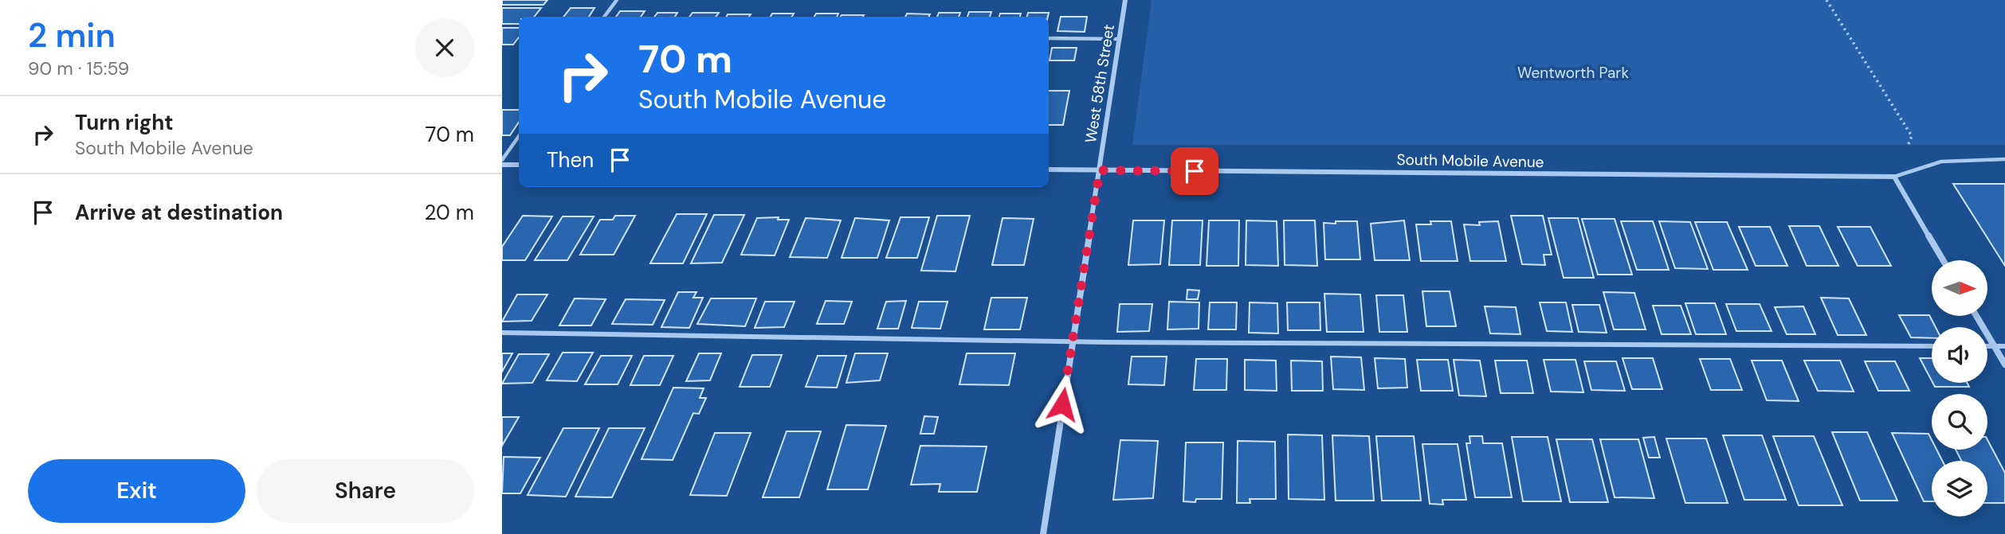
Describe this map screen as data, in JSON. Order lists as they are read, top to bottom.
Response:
{
  "streets": {
    "street": ["West 58th Street", "South Mobile Avenue"]
  },
  "crossings": [
    ["West 58th Street", "South Mobile Avenue"]
  ],
  "parks": ["Wentworth Park"],
  "north": "right",
  "page": {
    "heading": ["2 min", "90 m · 15:59"],
    "turn": ["70 m", "South Mobile Avenue"],
    "list": [
      {
        "name": "Turn right",
        "note": "South Mobile Avenue",
        "value": "70 m"
      },
      {
        "name": "Arrive at destination",
        "value": "20 m"
      }
    ],
    "then": "Then",
    "buttons": ["Exit", "Share"]
  }
}
